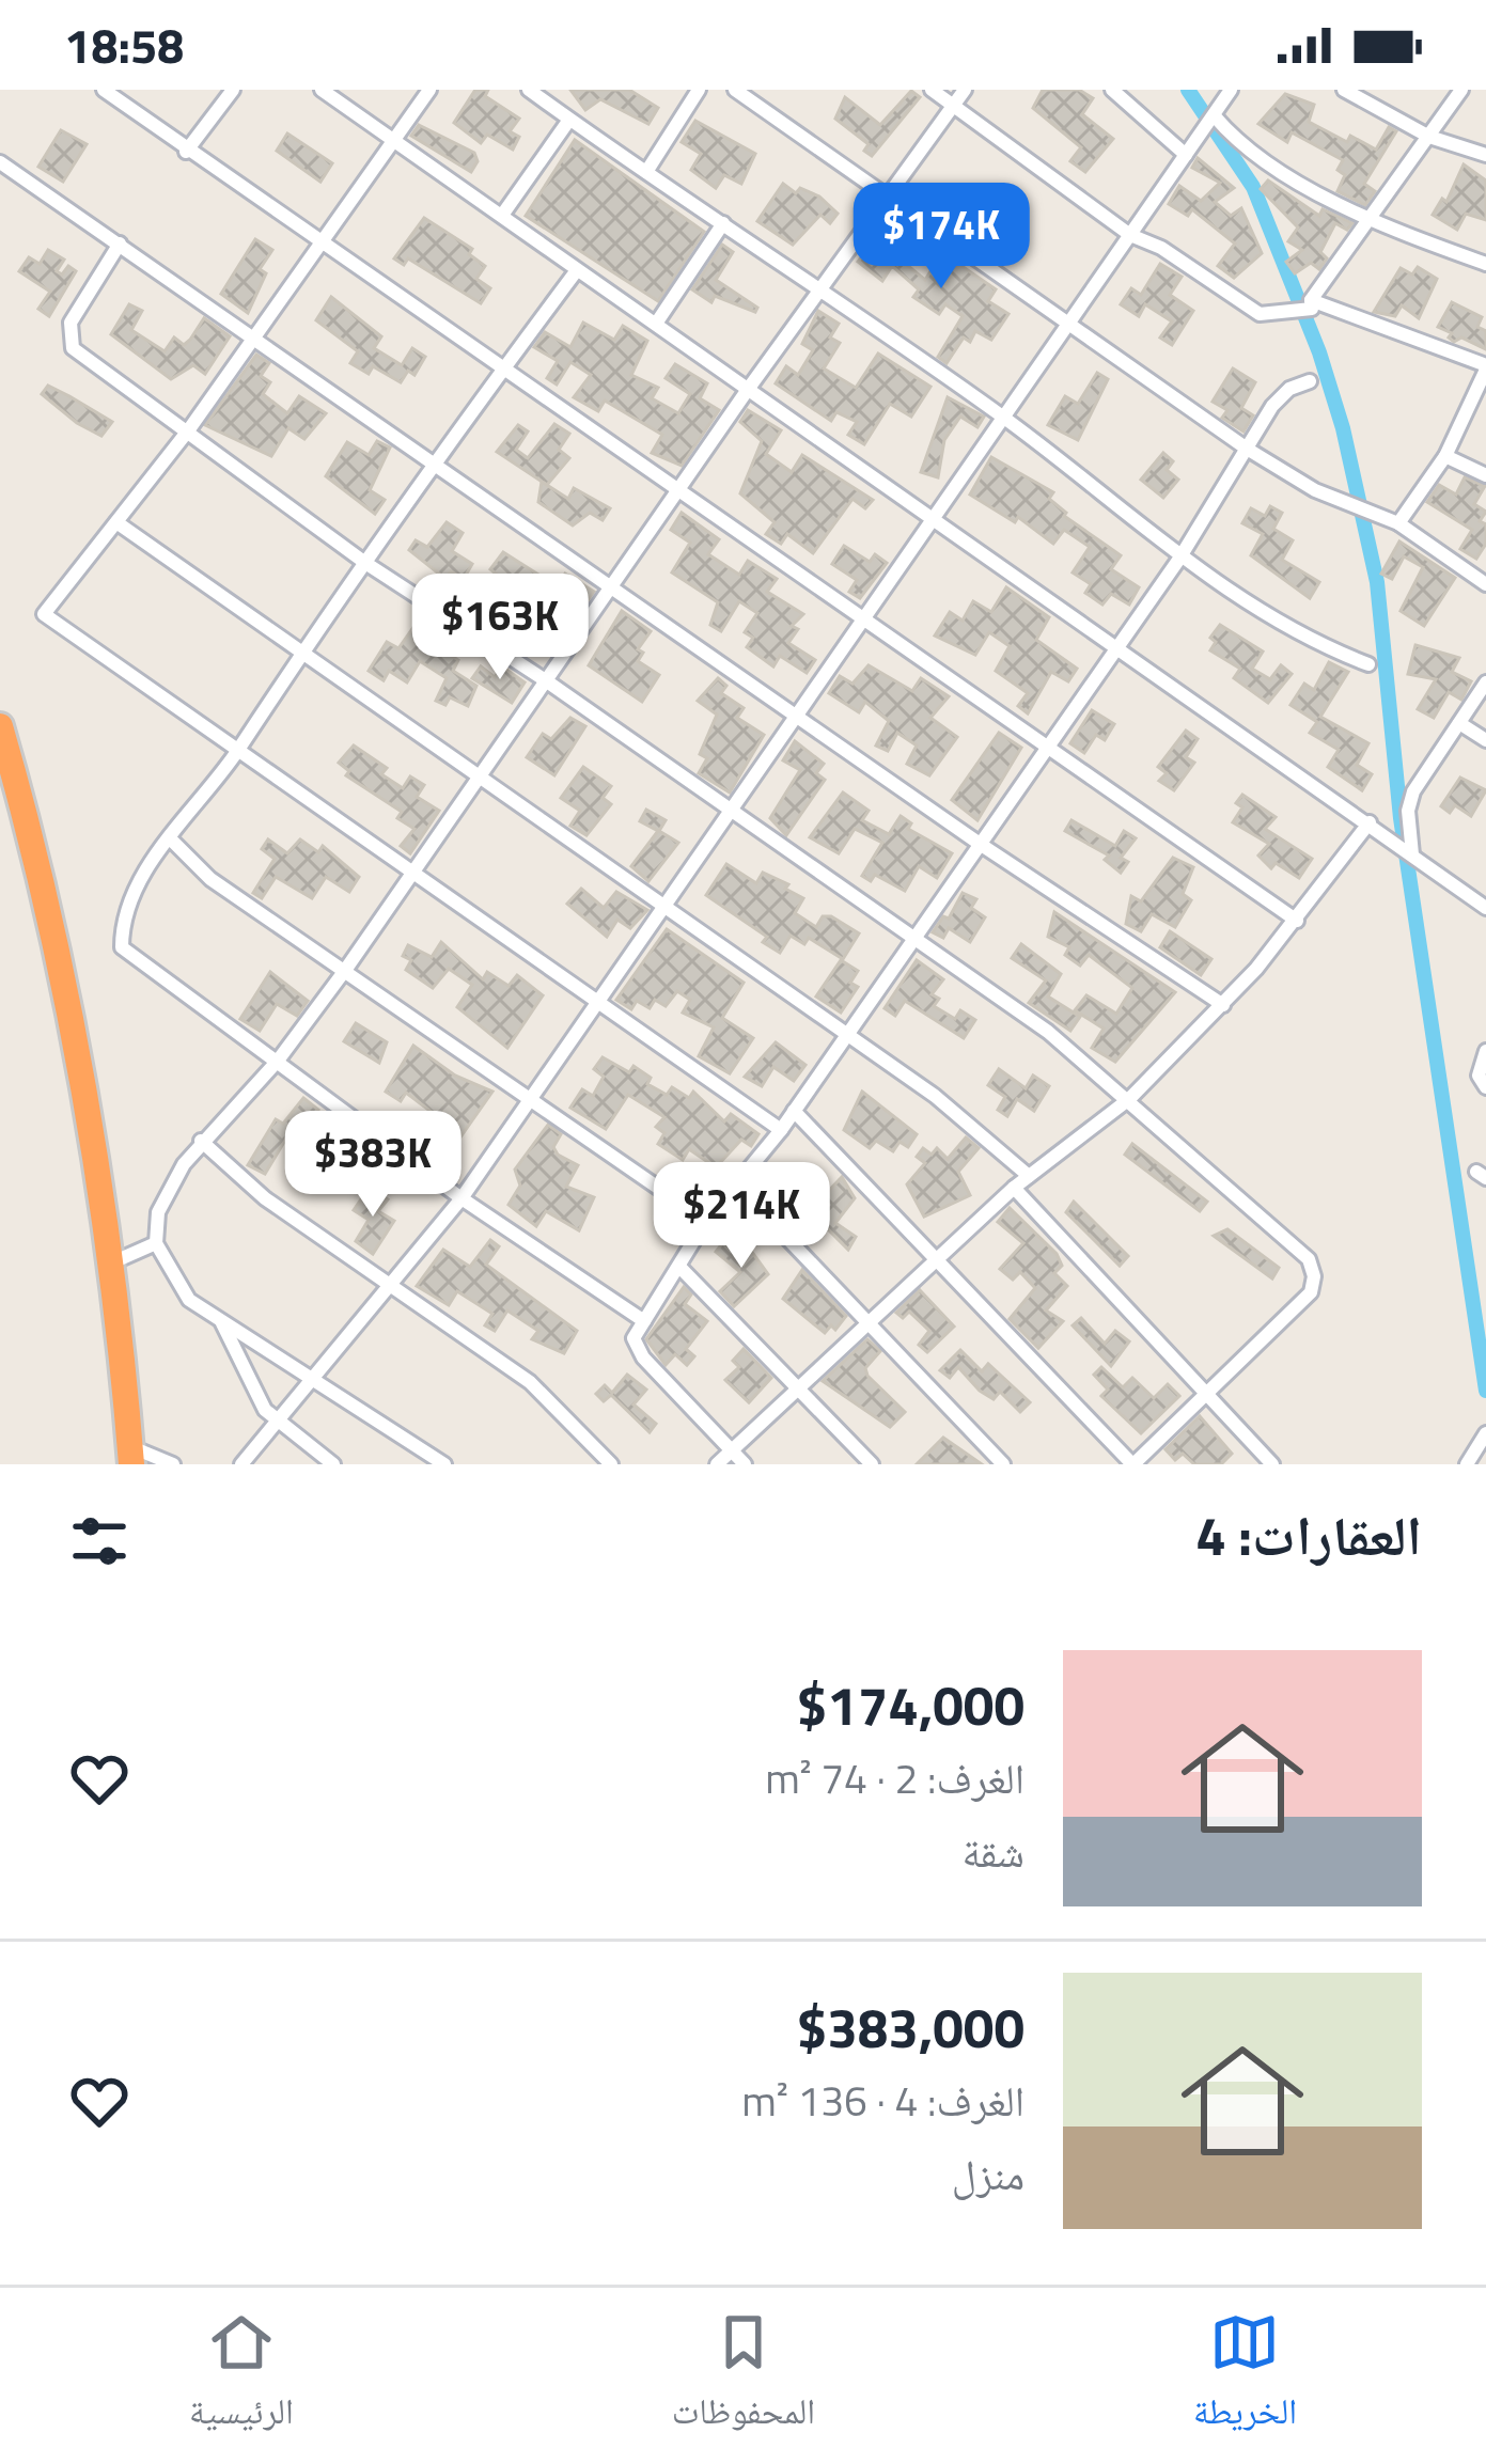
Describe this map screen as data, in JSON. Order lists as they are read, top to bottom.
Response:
{
  "page": {
    "status": "18:58",
    "price": [
      "$174K",
      "$163K",
      "$383K",
      "$214K"
    ],
    "heading": "العقارات: 4",
    "list": [
      {
        "name": "$174,000",
        "note": "الغرف: 2 · 74 m² · شقة"
      },
      {
        "name": "$383,000",
        "note": "الغرف: 4 · 136 m² · منزل"
      }
    ],
    "tabs": ["الخريطة", "المحفوظات", "الرئيسية"]
  }
}
